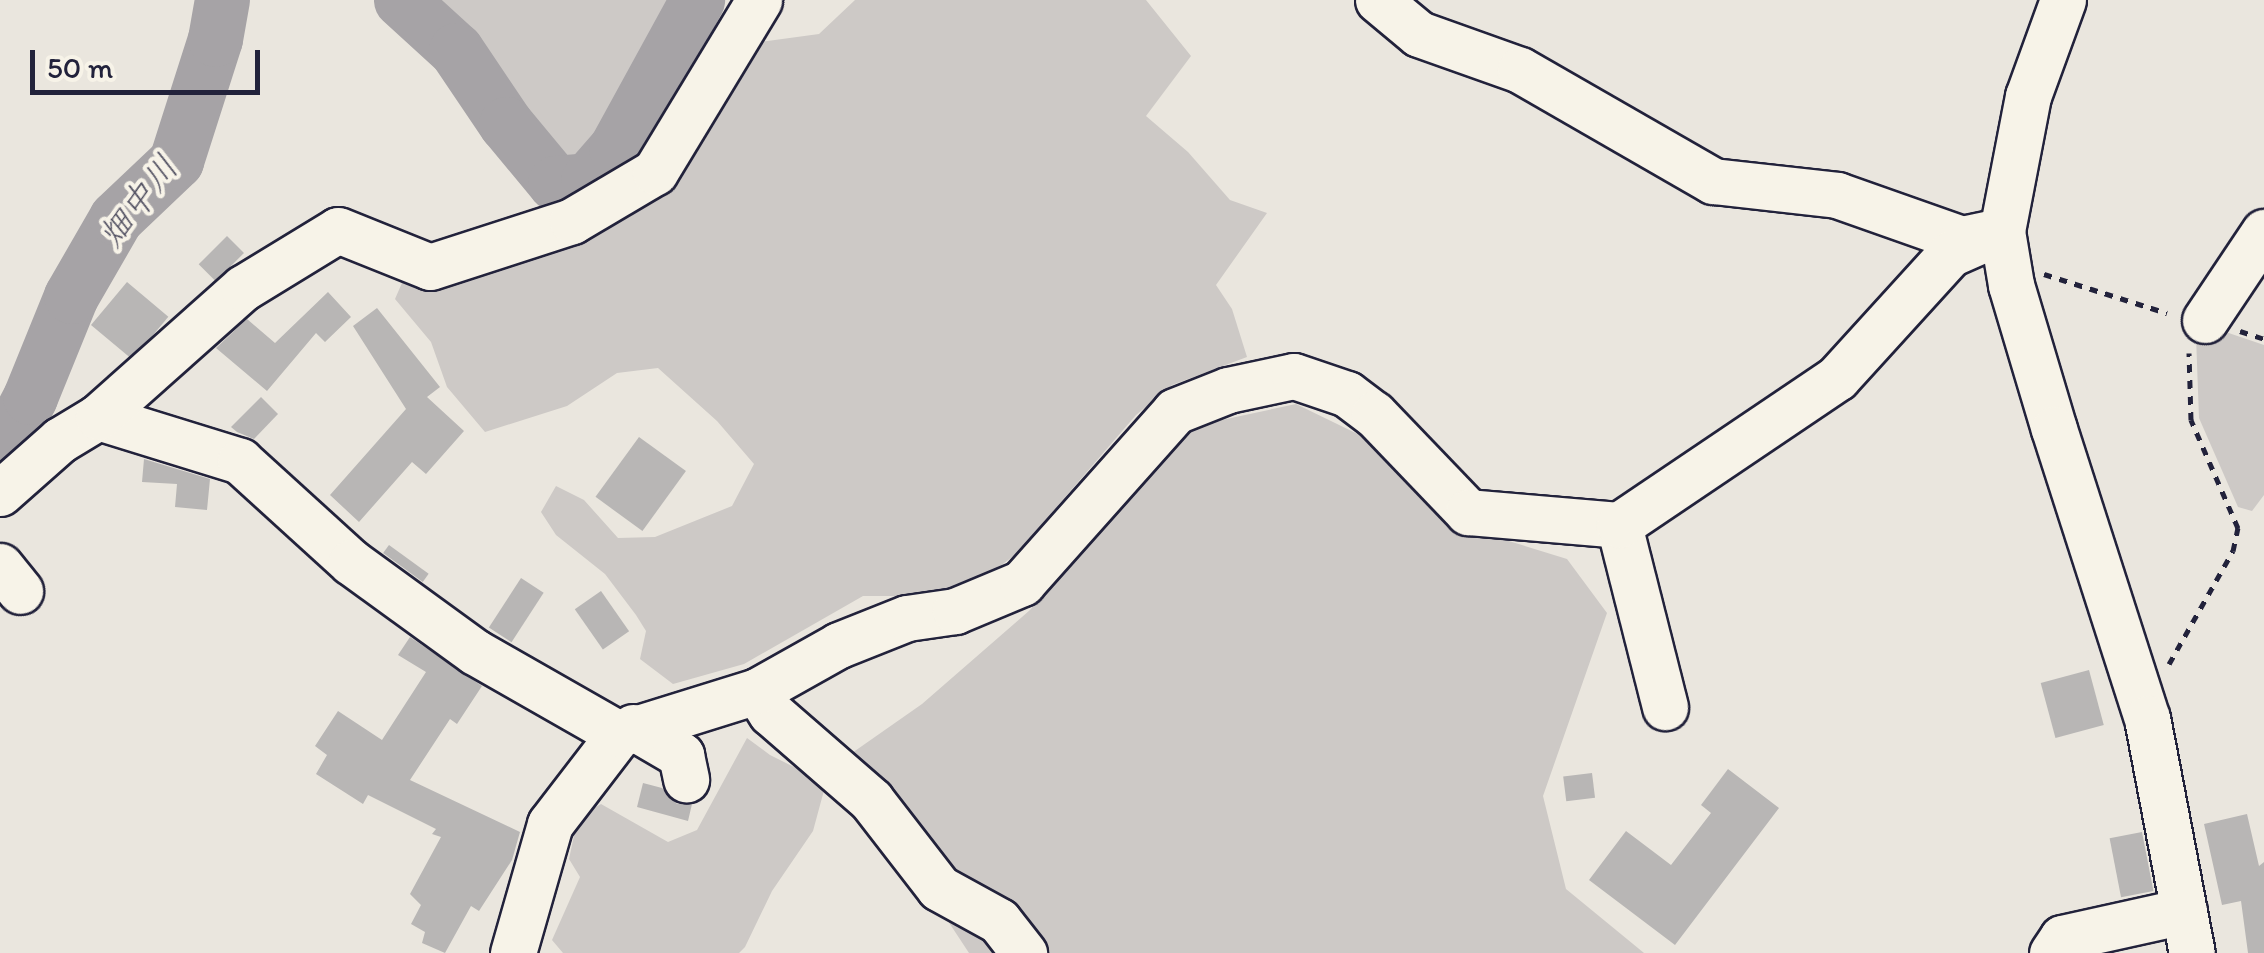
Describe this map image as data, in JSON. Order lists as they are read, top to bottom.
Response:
{
  "water": ["畑中川"],
  "scale_bar": "50 m"
}
